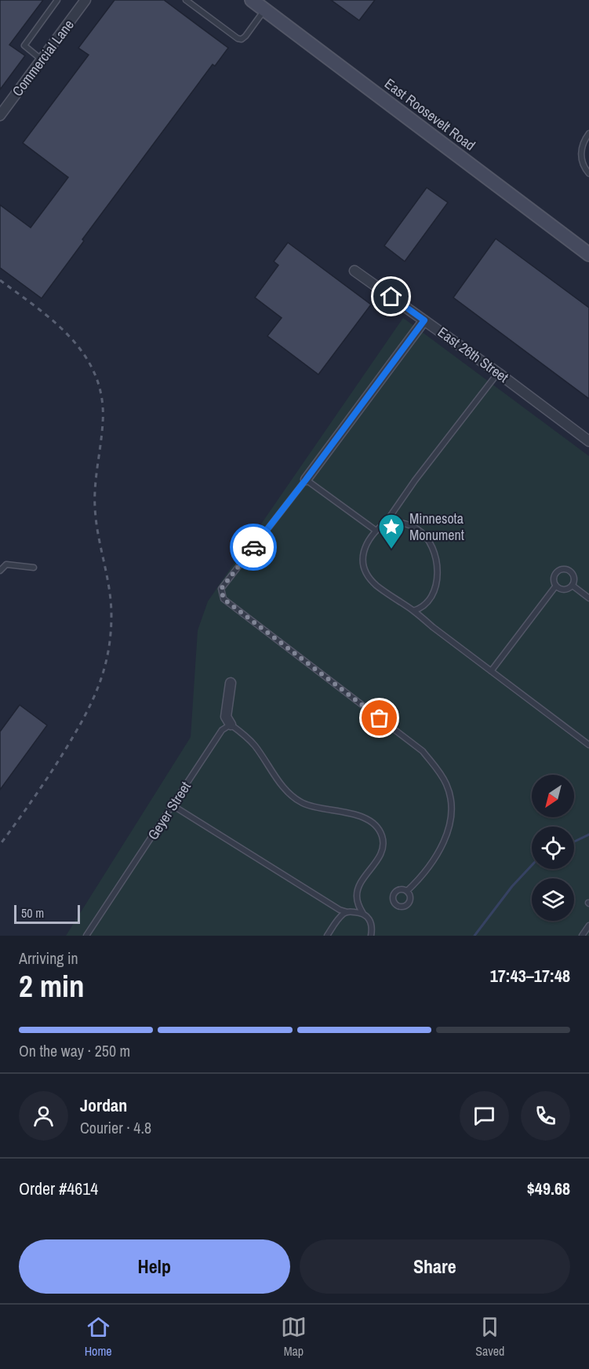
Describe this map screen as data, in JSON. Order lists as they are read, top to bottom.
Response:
{
  "streets": {
    "main road": ["East Roosevelt Road"],
    "street": ["Commercial Lane", "East 26th Street"],
    "lane": ["Geyer Street"]
  },
  "places": {
    "place": ["Minnesota Monument"]
  },
  "scale_bar": "50 m",
  "north": "bottom left",
  "page": {
    "scale": "50 m",
    "heading": ["2 min", "Arriving in", "17:43–17:48"],
    "panel": [
      "Jordan",
      "Courier · 4.8",
      "Order #4614",
      "$49.68"
    ],
    "bar": "On the way · 250 m",
    "buttons": ["Help", "Share"],
    "tabs": ["Home", "Map", "Saved"]
  }
}
